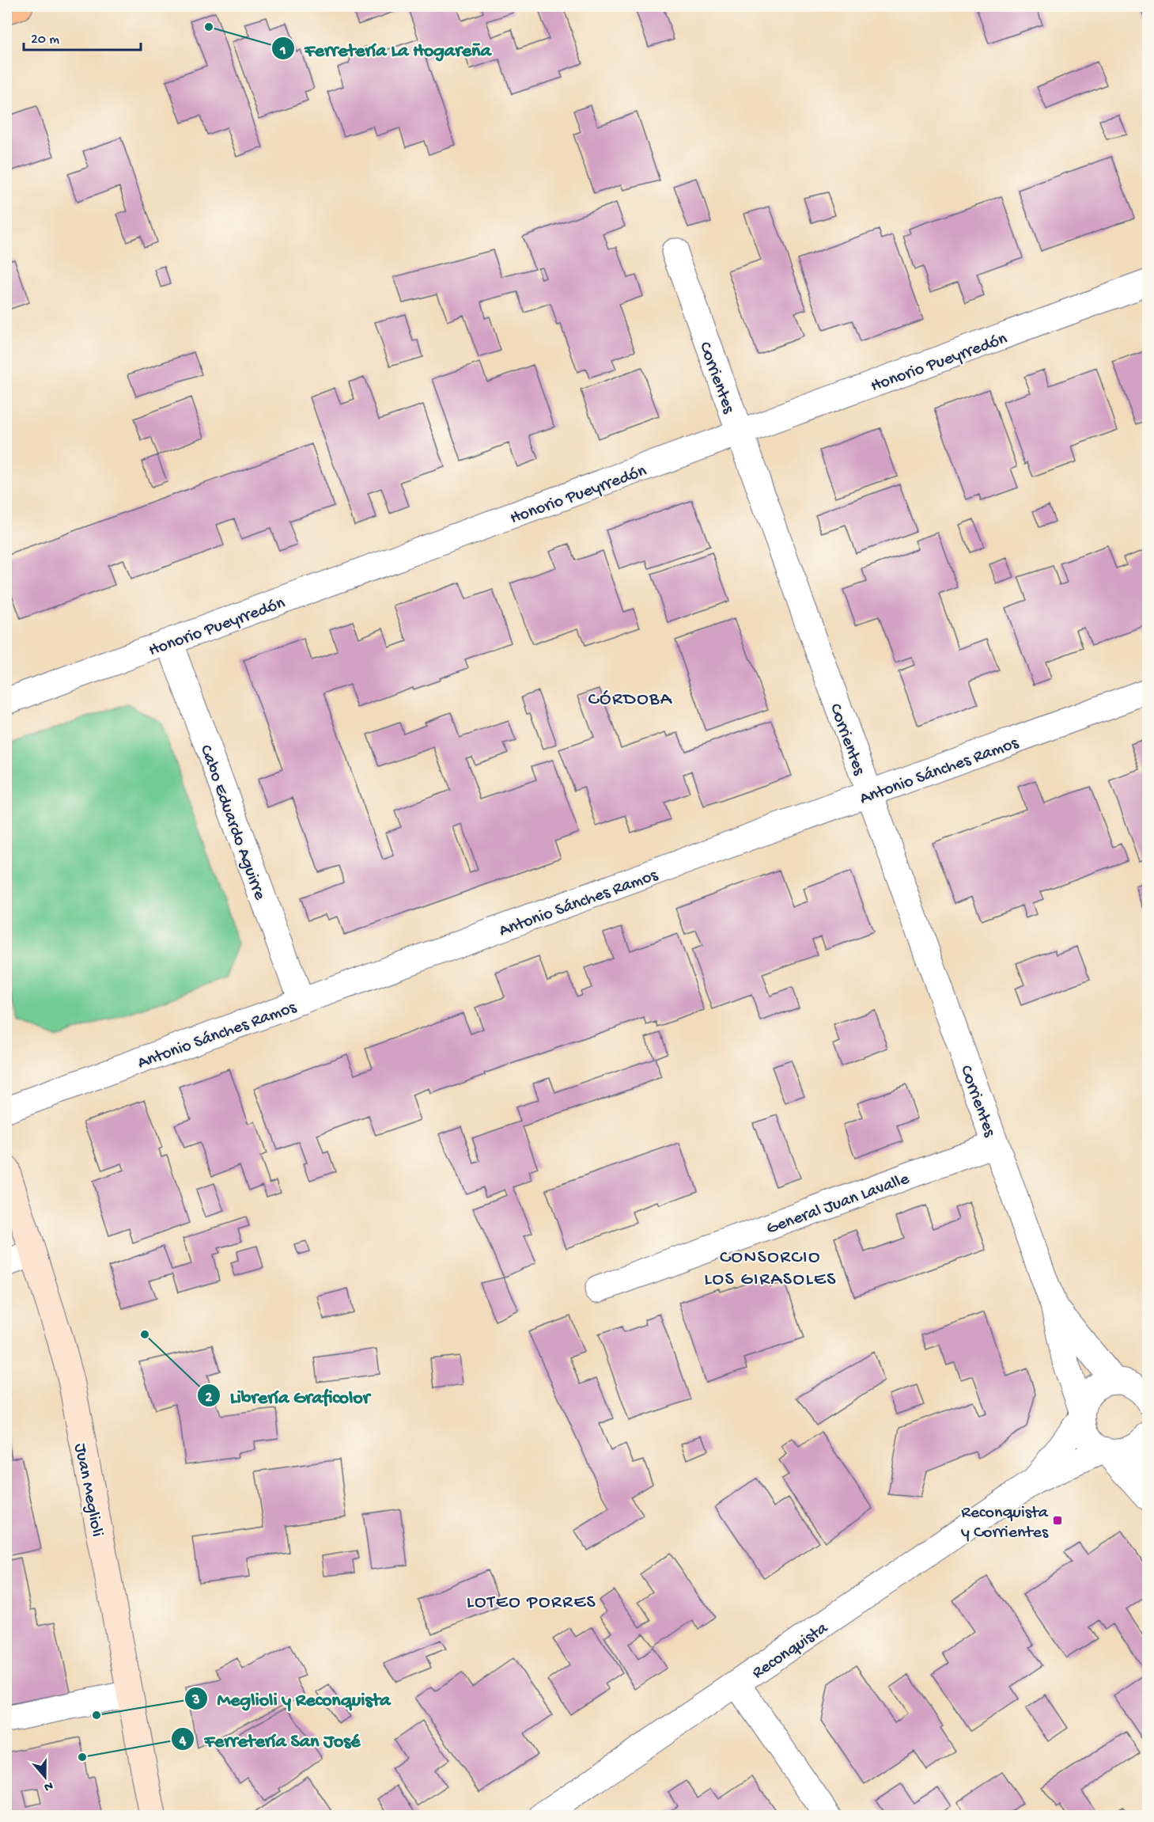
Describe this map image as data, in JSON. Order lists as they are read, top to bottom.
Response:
{
  "streets": {
    "main road": ["Juan Meglioli"],
    "street": [
      "Honorio Pueyrredón",
      "Corrientes",
      "Antonio Sánches Ramos",
      "Cabo Eduardo Aguirre",
      "General Juan Lavalle",
      "Reconquista"
    ]
  },
  "crossings": [
    ["Honorio Pueyrredón", "Corrientes"],
    ["Honorio Pueyrredón", "Cabo Eduardo Aguirre"],
    ["Corrientes", "Antonio Sánches Ramos"],
    ["Corrientes", "General Juan Lavalle"],
    ["Corrientes", "Reconquista"],
    ["Antonio Sánches Ramos", "Cabo Eduardo Aguirre"]
  ],
  "districts": ["CÓRDOBA", "CONSORCIO LOS GIRASOLES", "LOTEO PORRES"],
  "places": {
    "other": [
      "Ferretería La Hogareña",
      "Librería Graficolor",
      "Meglioli y Reconquista",
      "Ferretería San José"
    ],
    "transit": ["Reconquista y Corrientes"]
  },
  "scale_bar": "20 m",
  "north": "bottom"
}
